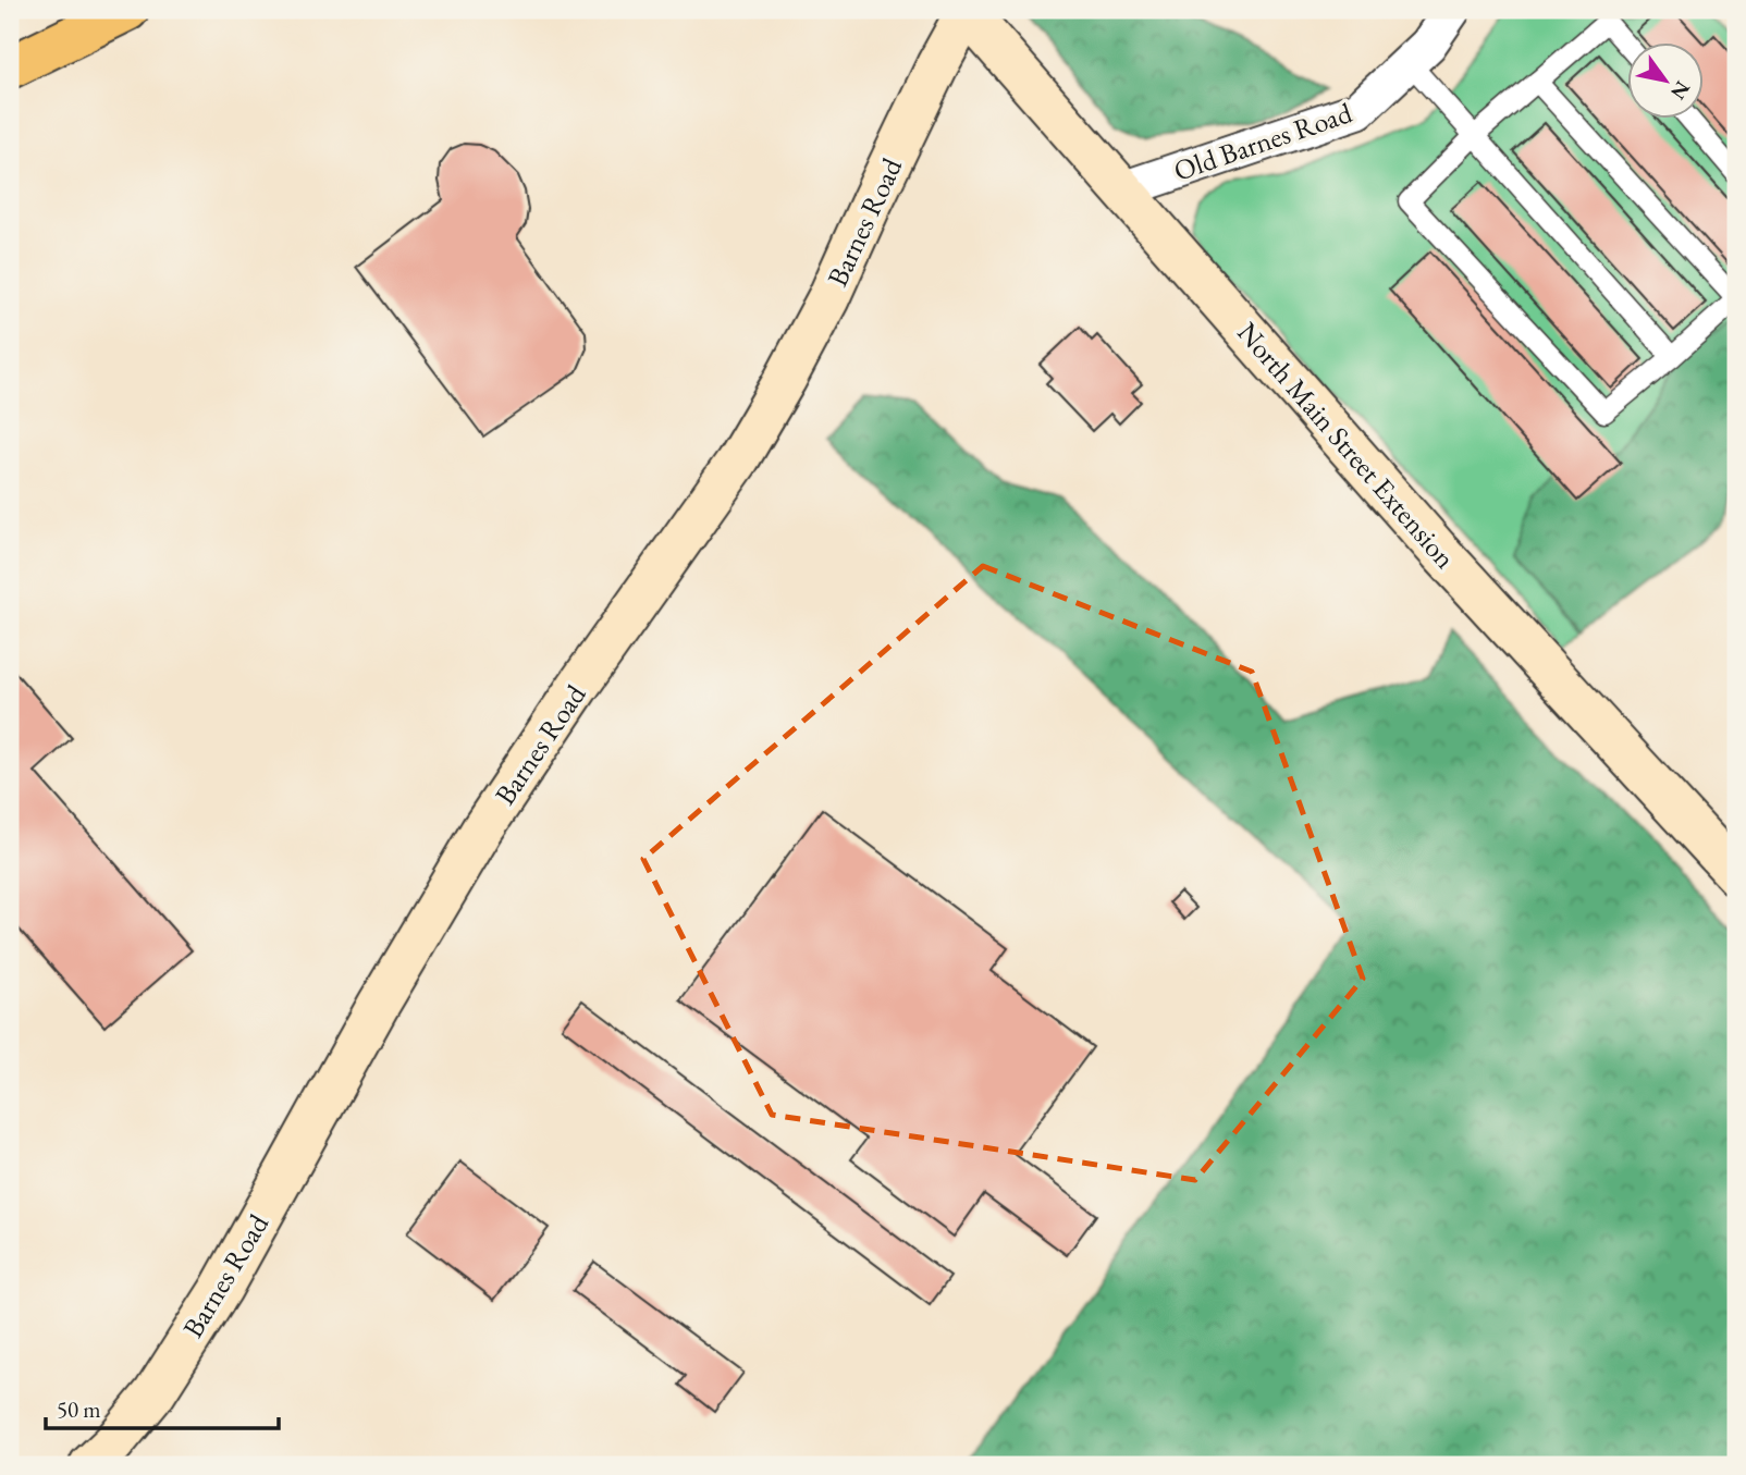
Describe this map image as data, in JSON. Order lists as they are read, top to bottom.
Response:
{
  "streets": {
    "street": ["Old Barnes Road", "Barnes Road", "North Main Street Extension"]
  },
  "crossings": [
    ["Old Barnes Road", "North Main Street Extension"],
    ["Barnes Road", "North Main Street Extension"]
  ],
  "scale_bar": "50 m",
  "north": "bottom right"
}
